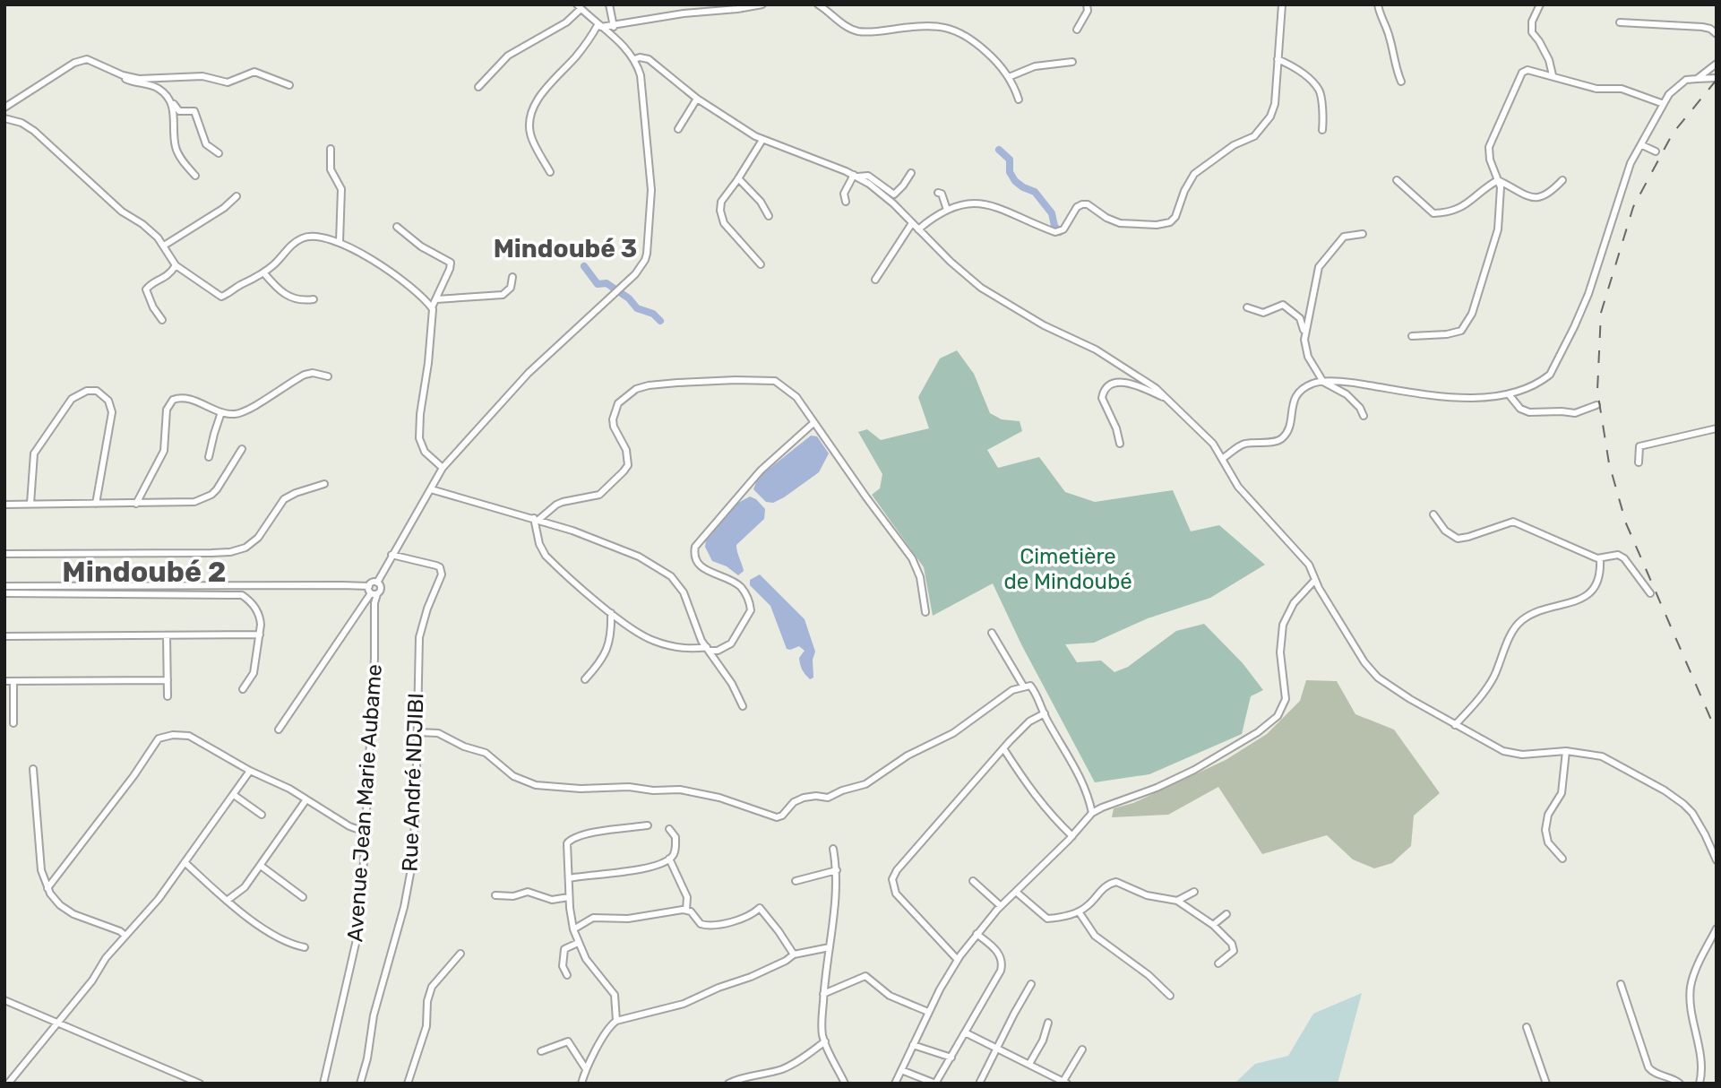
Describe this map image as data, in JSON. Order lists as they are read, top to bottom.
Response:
{
  "streets": {
    "street": ["Rue André NDJIBI", "Avenue Jean Marie Aubame"]
  },
  "districts": ["Mindoubé 3", "Mindoubé 2"],
  "parks": ["Cimetière de Mindoubé"]
}
